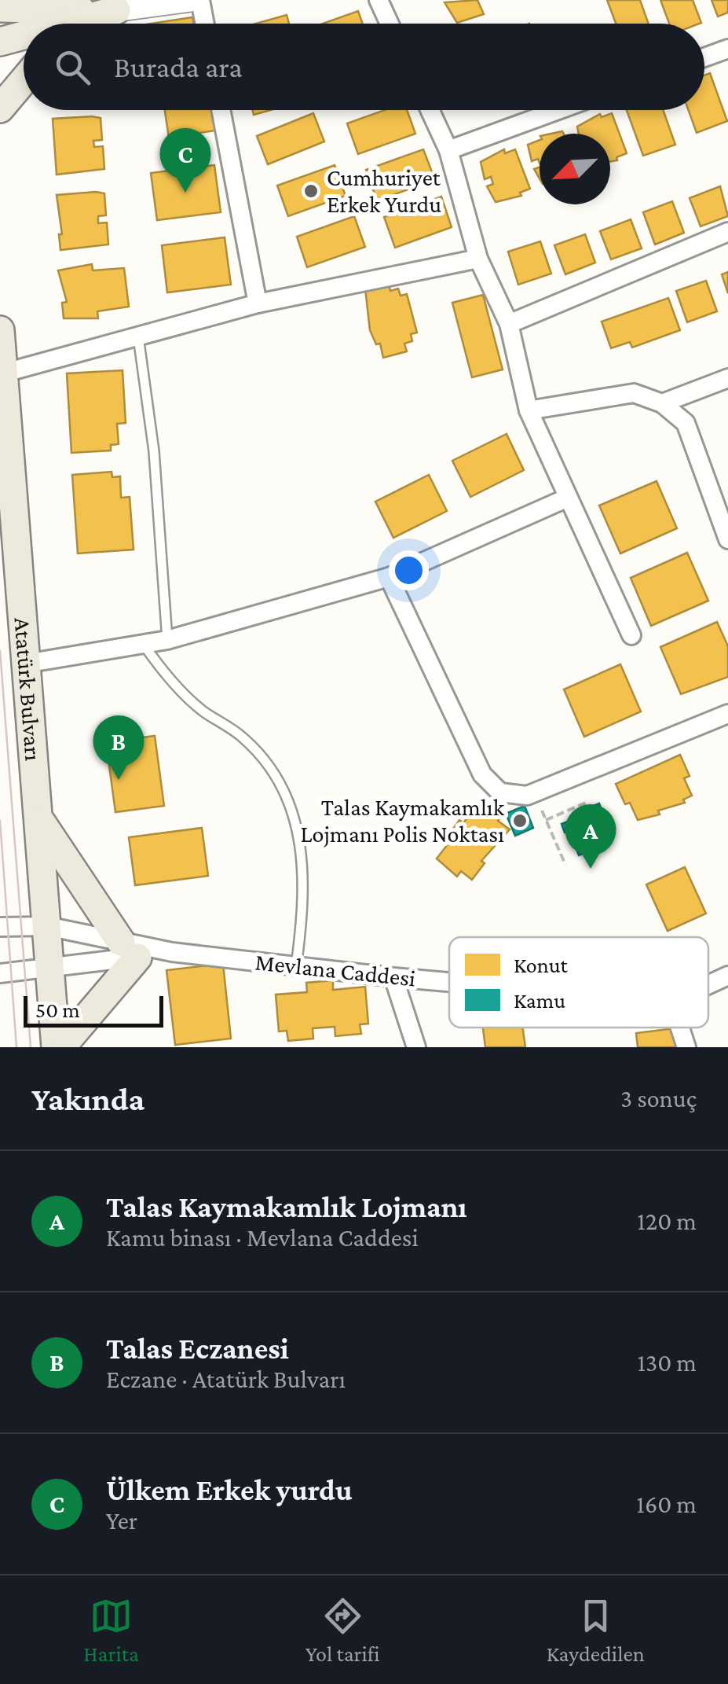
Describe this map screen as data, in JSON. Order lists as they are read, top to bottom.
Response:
{
  "streets": {
    "main road": ["Atatürk Bulvarı"],
    "street": ["Mevlana Caddesi"]
  },
  "crossings": [
    ["Atatürk Bulvarı", "Mevlana Caddesi"]
  ],
  "places": ["Cumhuriyet Erkek Yurdu", "Talas Kaymakamlık Lojmanı Polis Noktası"],
  "legend": ["Konut", "Kamu"],
  "scale_bar": "50 m",
  "north": "bottom left",
  "page": {
    "search": "Burada ara",
    "pins": ["C", "B", "A"],
    "scale": "50 m",
    "heading": ["Yakında", "3 sonuç"],
    "list": [
      {
        "mark": "A",
        "name": "Talas Kaymakamlık Lojmanı",
        "note": "Kamu binası · Mevlana Caddesi",
        "value": "120 m"
      },
      {
        "mark": "B",
        "name": "Talas Eczanesi",
        "note": "Eczane · Atatürk Bulvarı",
        "value": "130 m"
      },
      {
        "mark": "C",
        "name": "Ülkem Erkek yurdu",
        "note": "Yer",
        "value": "160 m"
      }
    ],
    "nav": ["Harita", "Yol tarifi", "Kaydedilen"]
  }
}
